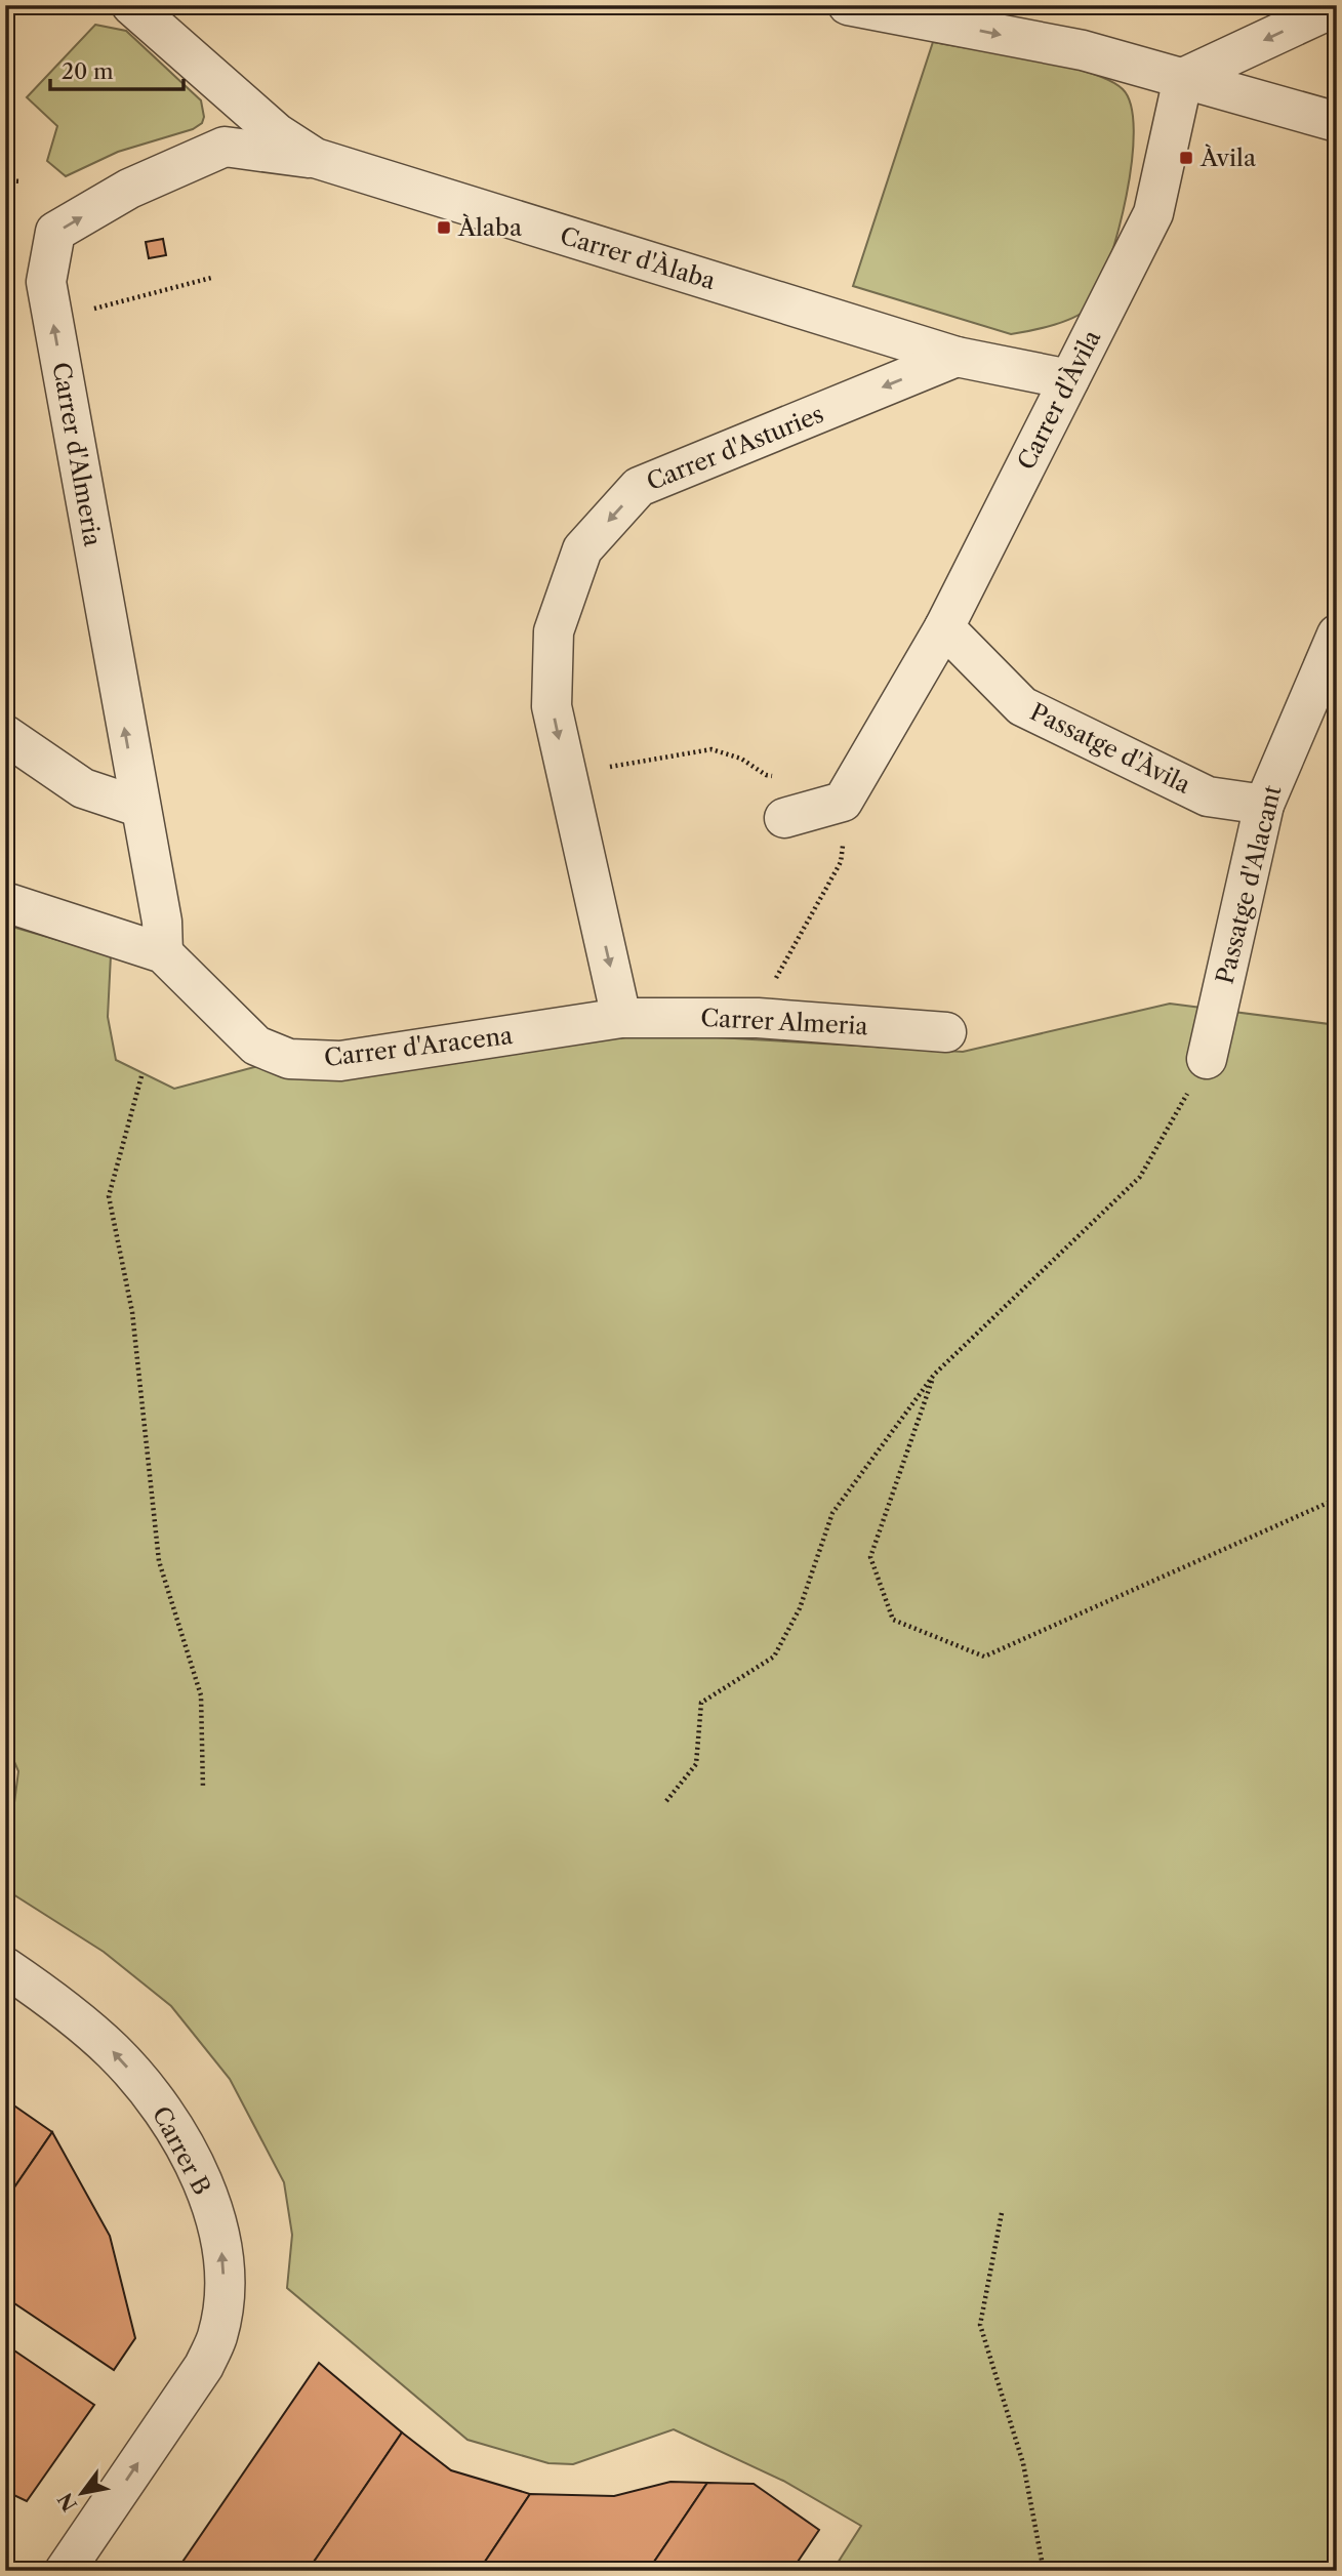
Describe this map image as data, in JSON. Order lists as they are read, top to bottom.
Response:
{
  "streets": {
    "street": [
      "Carrer d'Àlaba",
      "Carrer d'Àvila",
      "Carrer d'Asturies",
      "Carrer d'Almeria",
      "Passatge d'Àvila",
      "Passatge d'Alacant",
      "Carrer Almeria",
      "Carrer d'Aracena",
      "Carrer B"
    ]
  },
  "crossings": [
    ["Carrer d'Àlaba", "Carrer d'Àvila"],
    ["Carrer d'Àlaba", "Carrer d'Asturies"],
    ["Carrer d'Àvila", "Passatge d'Àvila"],
    ["Carrer d'Asturies", "Carrer Almeria"],
    ["Carrer d'Asturies", "Carrer d'Aracena"],
    ["Carrer d'Almeria", "Carrer d'Aracena"],
    ["Passatge d'Àvila", "Passatge d'Alacant"],
    ["Carrer Almeria", "Carrer d'Aracena"]
  ],
  "one_way": ["Carrer d'Asturies", "Carrer d'Almeria", "Carrer B"],
  "places": {
    "transit": ["Àvila", "Àlaba"]
  },
  "scale_bar": "20 m",
  "north": "bottom left"
}
